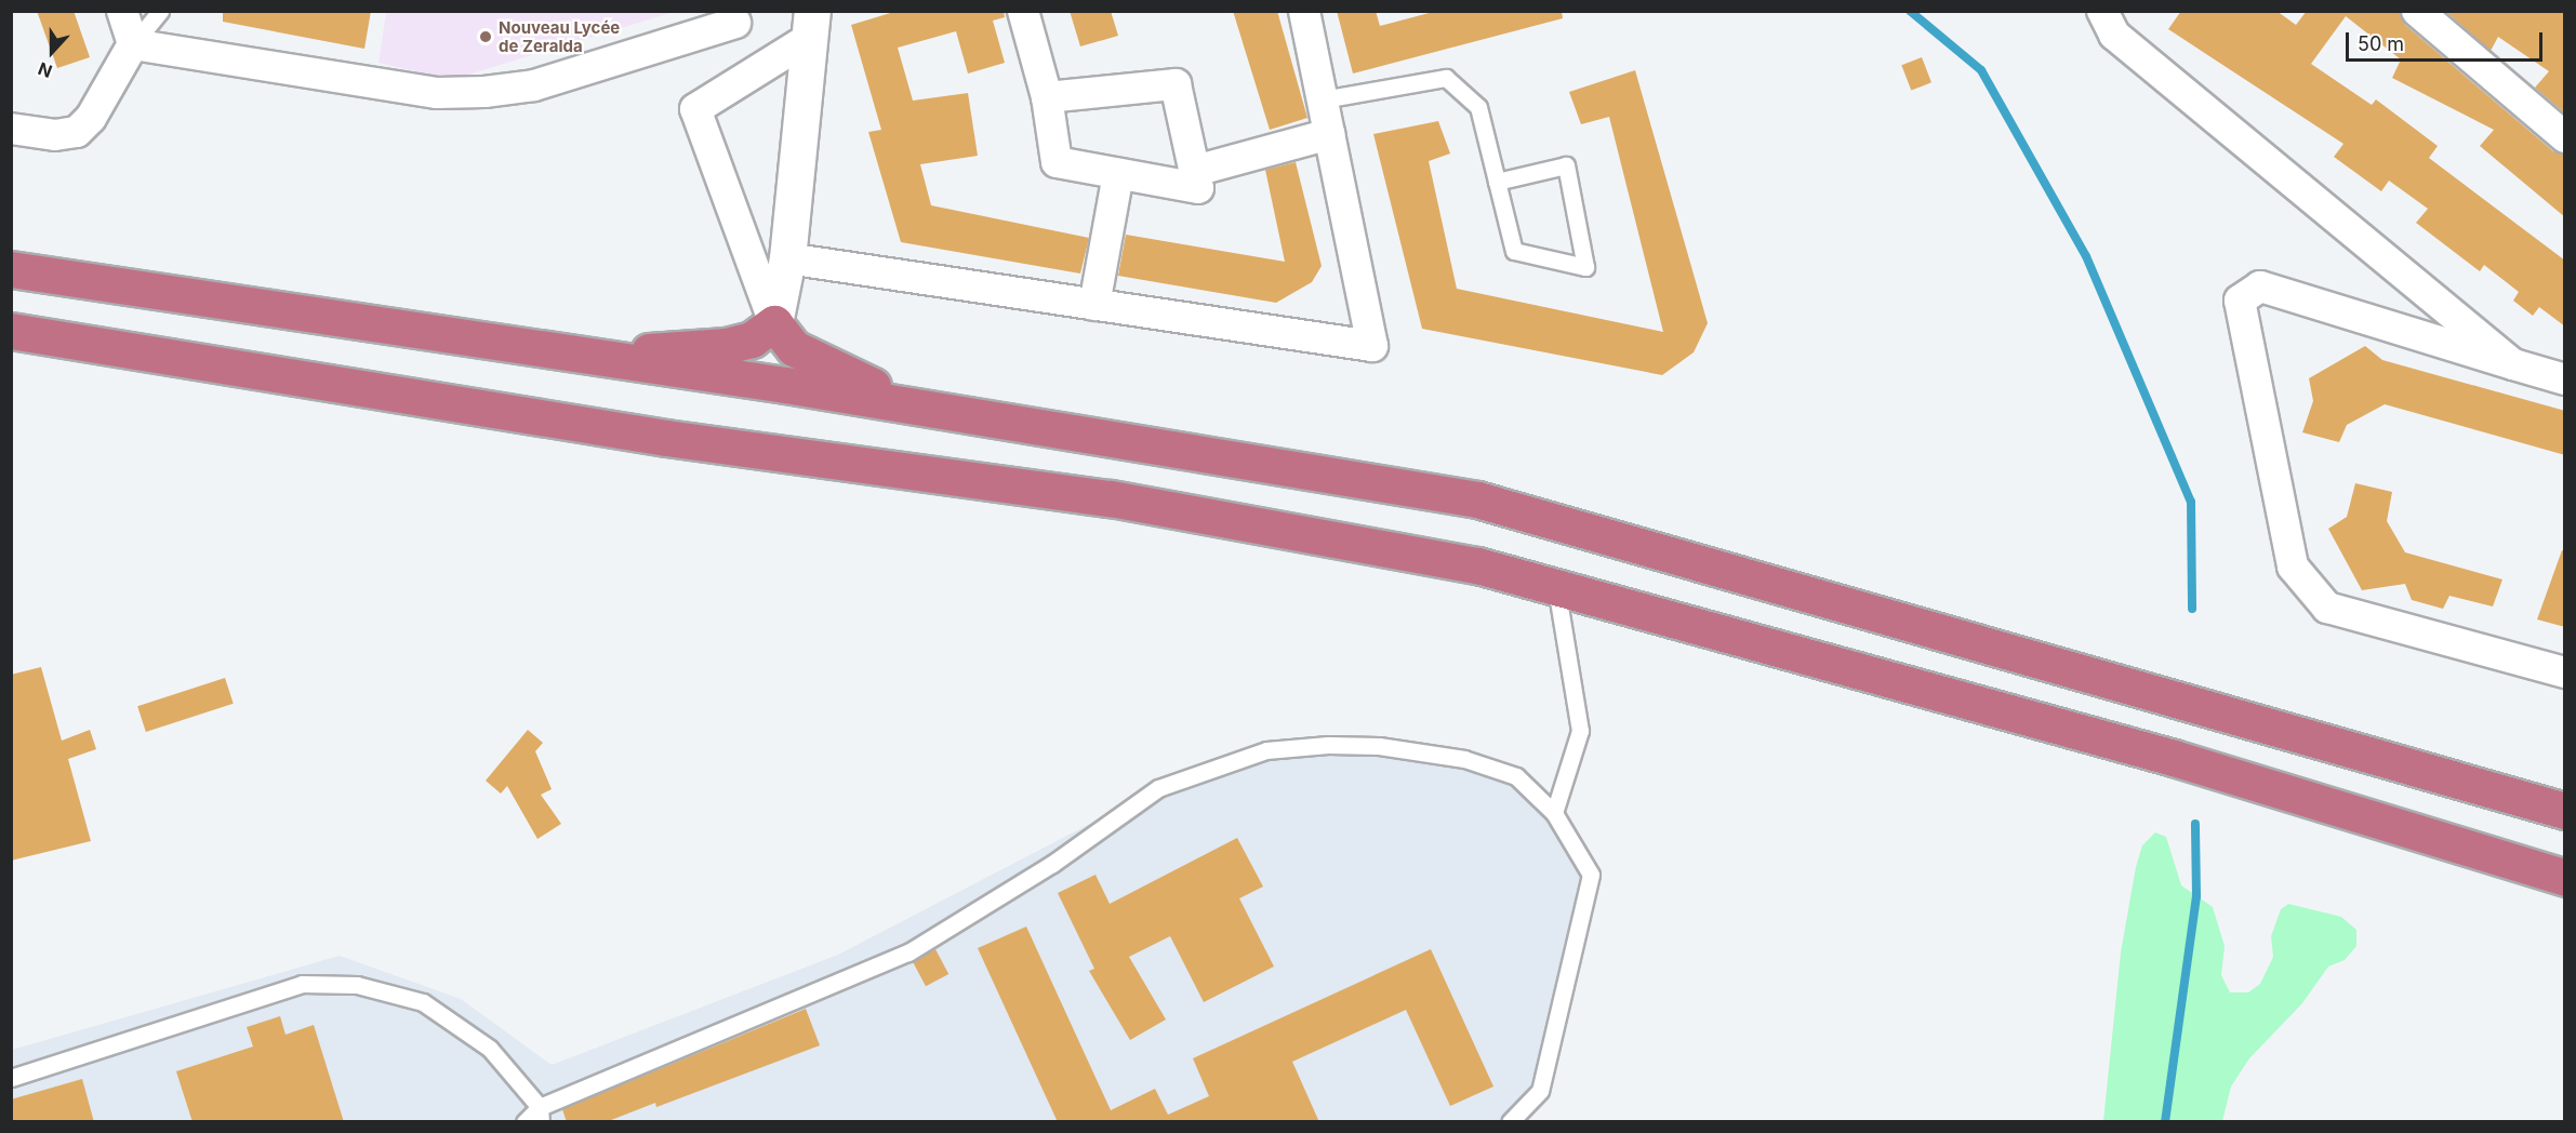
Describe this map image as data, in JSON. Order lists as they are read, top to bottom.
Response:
{
  "places": ["Nouveau Lycée de Zeralda"],
  "scale_bar": "50 m",
  "north": "bottom"
}
